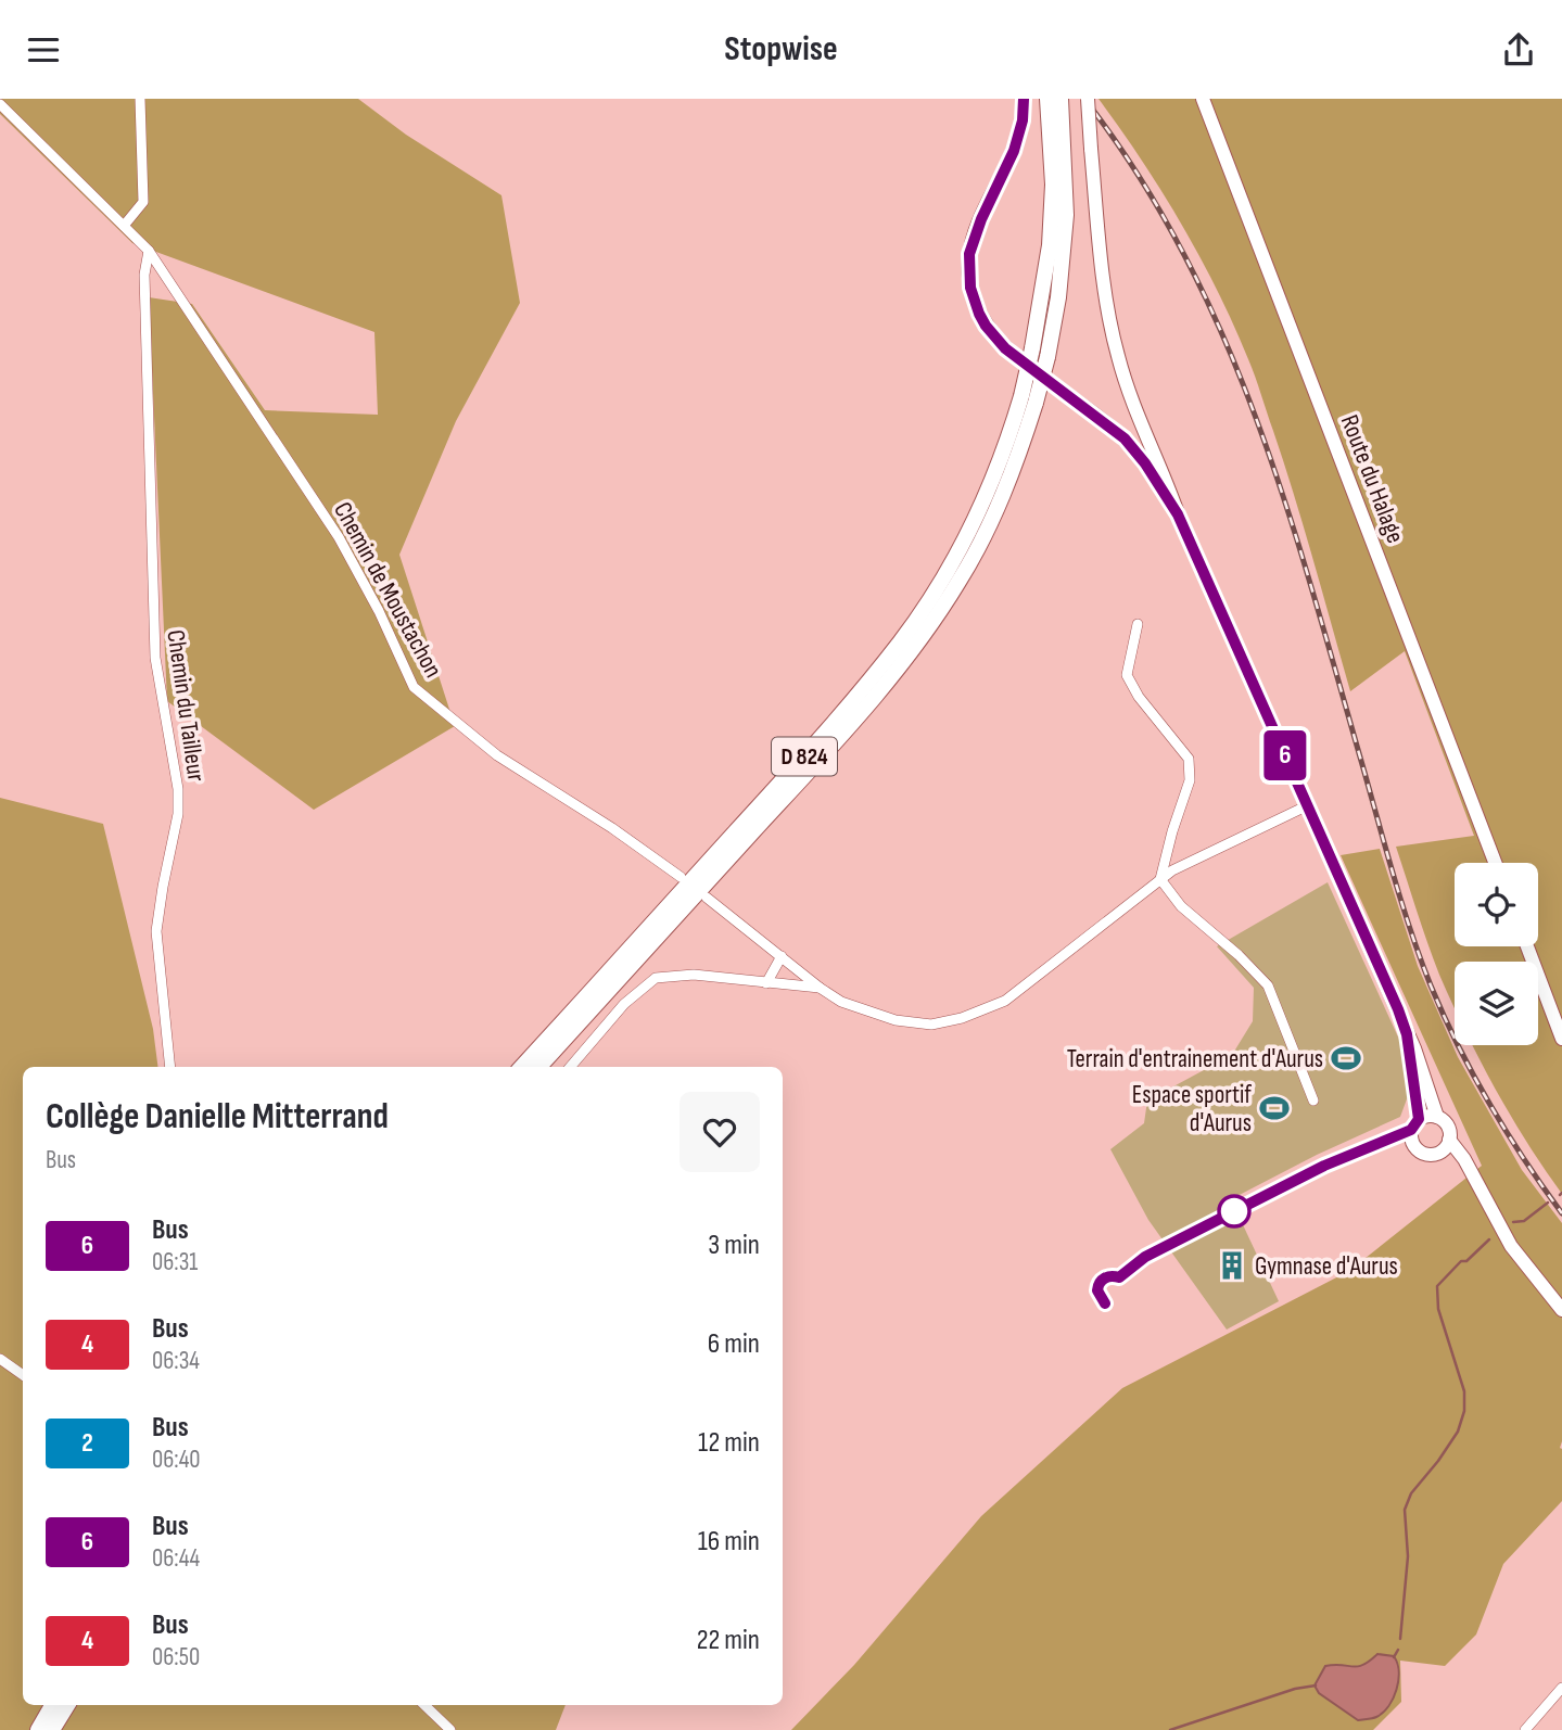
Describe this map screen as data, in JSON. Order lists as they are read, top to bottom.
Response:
{
  "streets": {
    "highway": ["D 824"],
    "main road": ["Route du Halage"],
    "street": ["Chemin de Moustachon", "Chemin du Tailleur"]
  },
  "crossings": [
    ["Chemin de Moustachon", "Chemin du Tailleur"]
  ],
  "places": {
    "sports": ["Terrain d'entrainement d'Aurus", "Espace sportif d'Aurus"],
    "building": ["Gymnase d'Aurus"]
  },
  "lines": ["bus line 6"],
  "page": {
    "header": "Stopwise",
    "on_map": "6",
    "heading": ["Collège Danielle Mitterrand", "Bus"],
    "list": [
      {
        "mark": "6",
        "name": "Bus",
        "note": "06:31",
        "value": "3 min"
      },
      {
        "mark": "4",
        "name": "Bus",
        "note": "06:34",
        "value": "6 min"
      },
      {
        "mark": "2",
        "name": "Bus",
        "note": "06:40",
        "value": "12 min"
      },
      {
        "mark": "6",
        "name": "Bus",
        "note": "06:44",
        "value": "16 min"
      },
      {
        "mark": "4",
        "name": "Bus",
        "note": "06:50",
        "value": "22 min"
      }
    ]
  }
}
